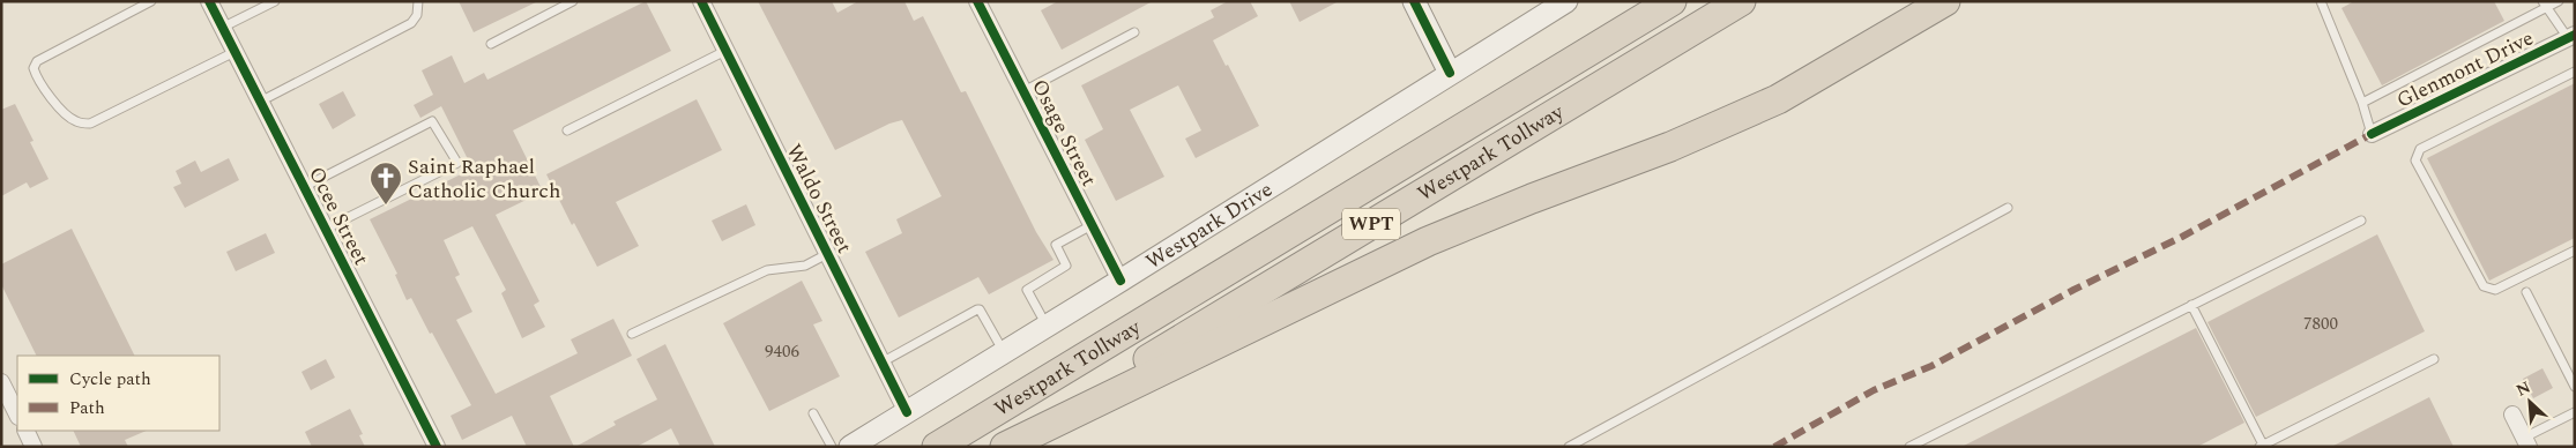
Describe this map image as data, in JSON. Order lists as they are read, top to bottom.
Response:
{
  "streets": {
    "highway": ["Westpark Tollway", "WPT"],
    "main road": ["Westpark Drive"],
    "street": [
      "Glenmont Drive",
      "Osage Street",
      "Waldo Street",
      "Ocee Street"
    ]
  },
  "crossings": [
    ["Osage Street", "Westpark Drive"],
    ["Waldo Street", "Westpark Drive"]
  ],
  "places": {
    "church": ["Saint Raphael Catholic Church"]
  },
  "house_numbers": ["7800", "9406"],
  "legend": ["Cycle path", "Path"],
  "north": "top left"
}
